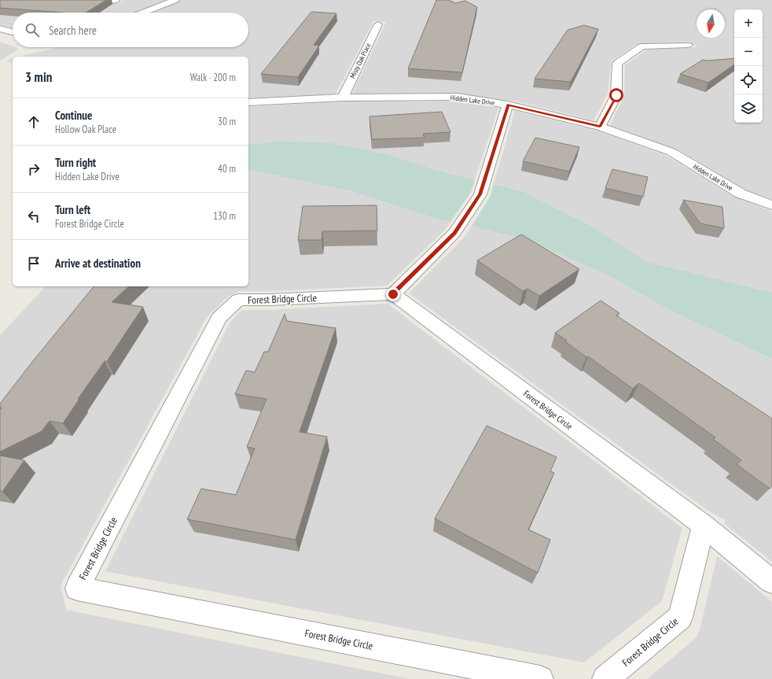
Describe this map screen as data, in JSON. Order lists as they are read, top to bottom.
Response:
{
  "streets": {
    "street": ["Misty Oak Place", "Hidden Lake Drive", "Forest Bridge Circle"]
  },
  "crossings": [
    ["Misty Oak Place", "Hidden Lake Drive"]
  ],
  "north": "bottom",
  "page": {
    "map_buttons": ["+", "−"],
    "search": "Search here",
    "heading": ["3 min", "Walk · 200 m"],
    "list": [
      ["Continue", "Hollow Oak Place", "30 m"],
      ["Turn right", "Hidden Lake Drive", "40 m"],
      ["Turn left", "Forest Bridge Circle", "130 m"],
      "Arrive at destination"
    ]
  }
}
